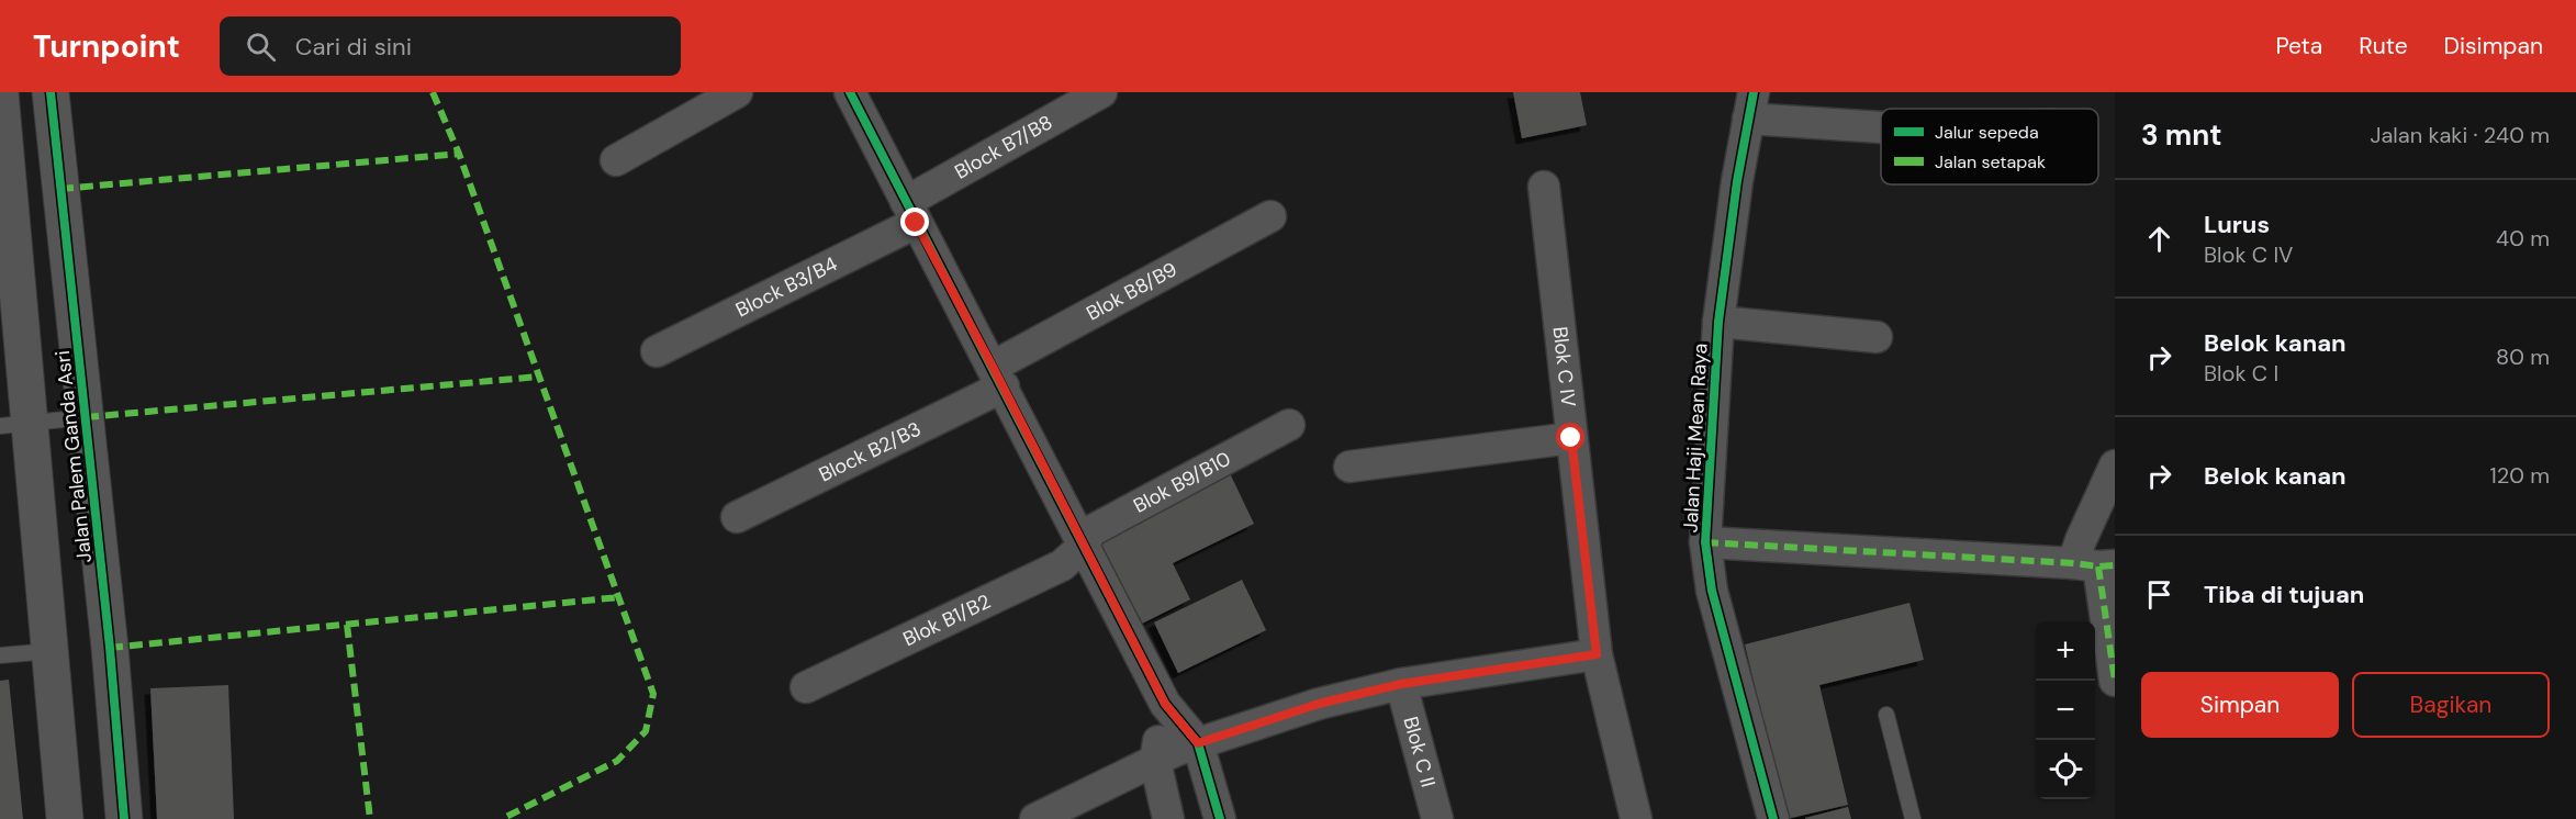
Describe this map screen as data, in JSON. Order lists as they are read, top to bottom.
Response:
{
  "streets": {
    "street": [
      "Block B7/B8",
      "Block B3/B4",
      "Blok B8/B9",
      "Blok C IV",
      "Jalan Haji Mean Raya",
      "Block B2/B3",
      "Jalan Palem Ganda Asri",
      "Blok B9/B10",
      "Blok B1/B2",
      "Blok C II"
    ]
  },
  "crossings": [
    ["Block B7/B8", "Block B3/B4"],
    ["Blok B8/B9", "Block B2/B3"],
    ["Blok B9/B10", "Blok B1/B2"]
  ],
  "legend": ["Jalur sepeda", "Jalan setapak"],
  "page": {
    "header": "Turnpoint",
    "search": "Cari di sini",
    "nav": ["Peta", "Rute", "Disimpan"],
    "heading": ["3 mnt", "Jalan kaki · 240 m"],
    "list": [
      ["Lurus", "Blok C IV", "40 m"],
      ["Belok kanan", "Blok C I", "80 m"],
      ["Belok kanan", "120 m"],
      "Tiba di tujuan"
    ],
    "map_buttons": ["+", "−"],
    "buttons": ["Simpan", "Bagikan"]
  }
}
